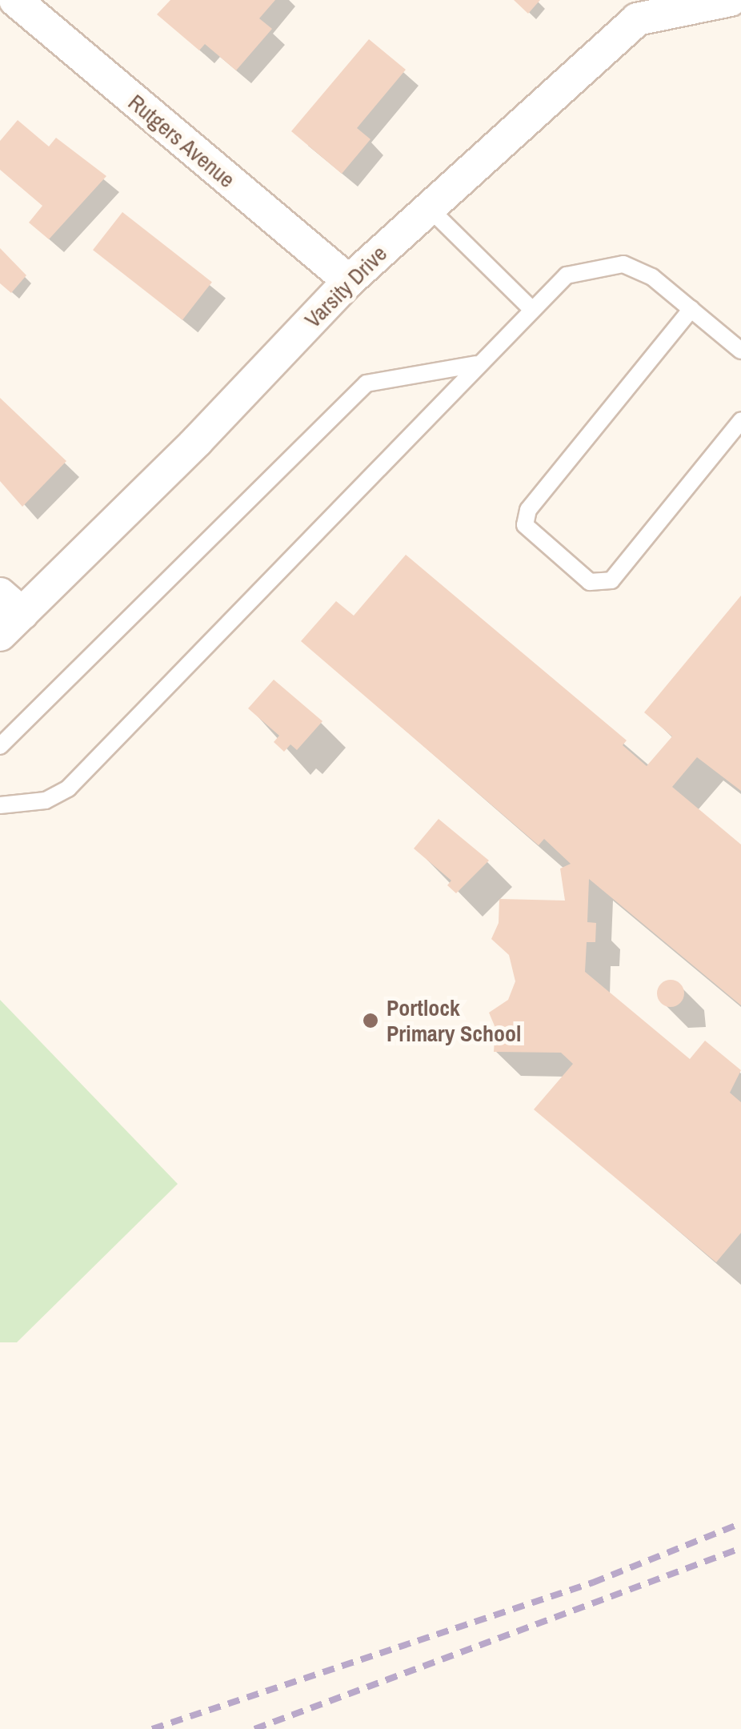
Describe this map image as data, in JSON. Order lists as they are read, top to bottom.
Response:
{
  "streets": {
    "street": ["Rutgers Avenue", "Varsity Drive"]
  },
  "crossings": [
    ["Rutgers Avenue", "Varsity Drive"]
  ],
  "places": ["Portlock Primary School"]
}
